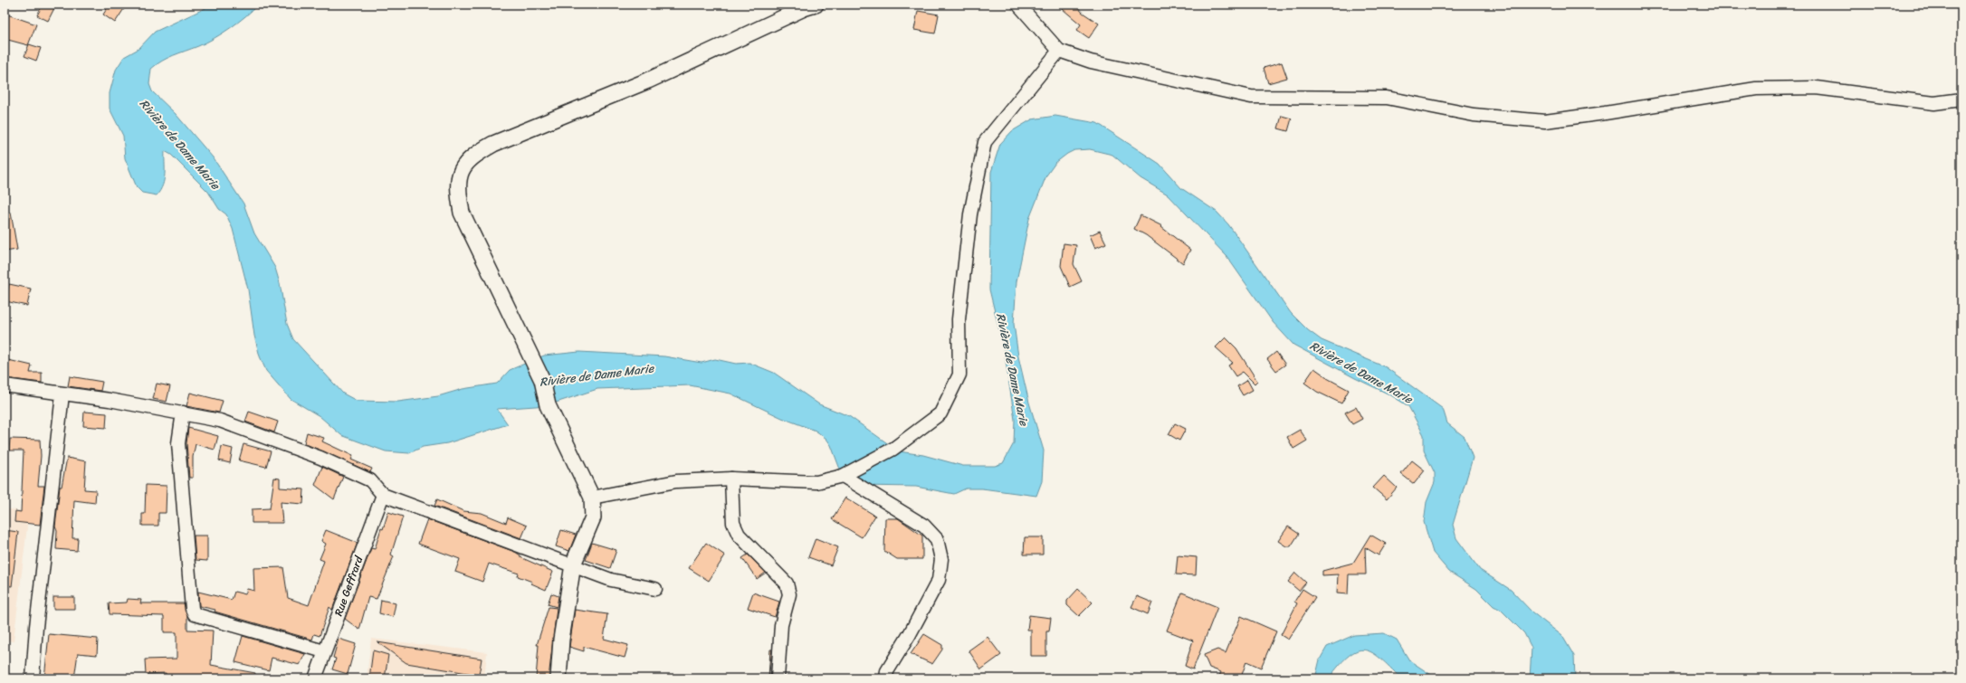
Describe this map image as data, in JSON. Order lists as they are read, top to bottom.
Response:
{
  "streets": {
    "street": ["Rue Geffrard"]
  },
  "water": ["Rivière de Dame Marie"]
}
